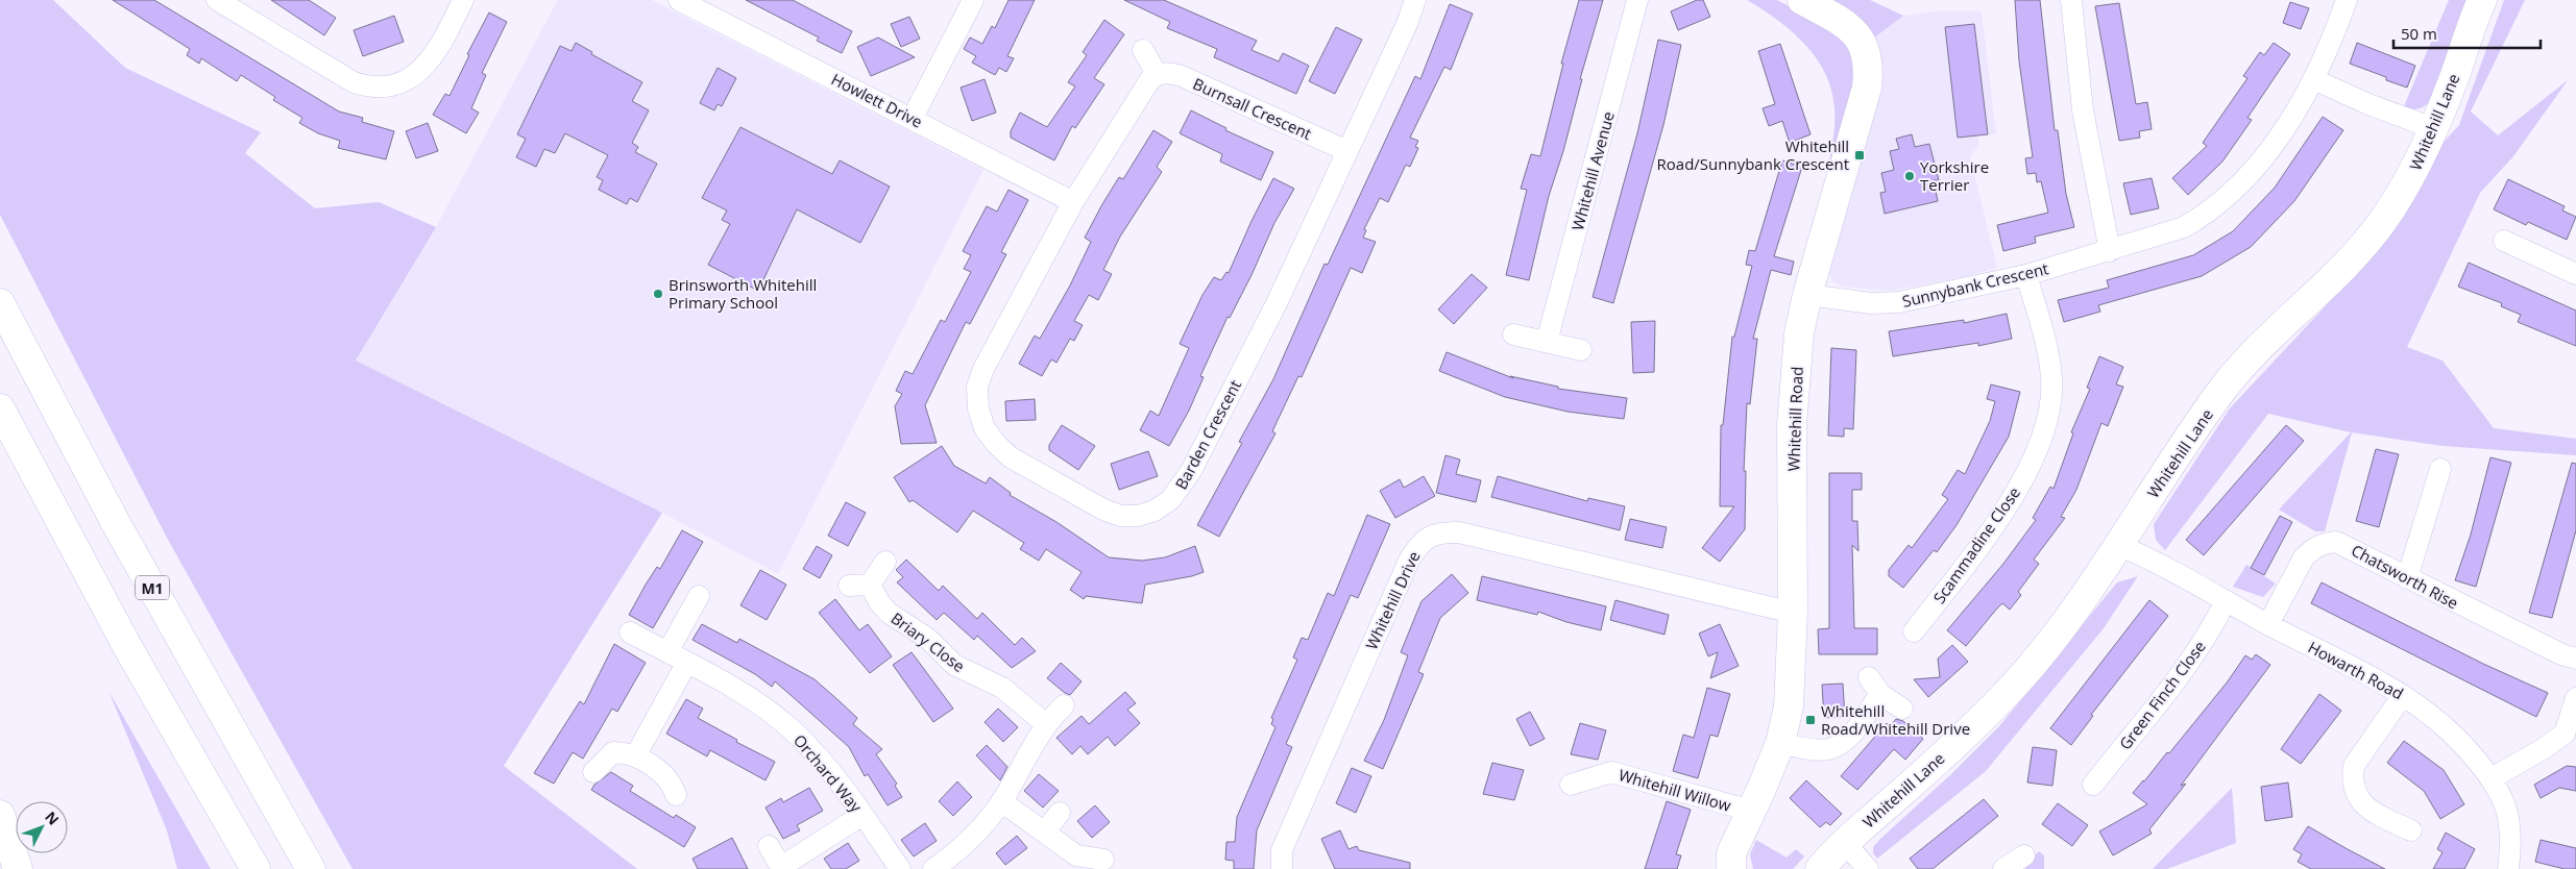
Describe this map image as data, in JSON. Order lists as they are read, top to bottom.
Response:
{
  "streets": {
    "main road": ["Whitehill Lane", "Whitehill Road", "M1"],
    "street": [
      "Howlett Drive",
      "Burnsall Crescent",
      "Whitehill Avenue",
      "Sunnybank Crescent",
      "Barden Crescent",
      "Scammadine Close",
      "Chatsworth Rise",
      "Whitehill Drive",
      "Briary Close",
      "Howarth Road",
      "Green Finch Close",
      "Orchard Way",
      "Whitehill Willow"
    ]
  },
  "crossings": [
    ["Howlett Drive", "Barden Crescent"],
    ["Burnsall Crescent", "Barden Crescent"],
    ["Whitehill Lane", "Howarth Road"],
    ["Sunnybank Crescent", "Whitehill Road"],
    ["Sunnybank Crescent", "Scammadine Close"],
    ["Whitehill Road", "Whitehill Drive"],
    ["Whitehill Road", "Whitehill Willow"],
    ["Chatsworth Rise", "Howarth Road"],
    ["Howarth Road", "Green Finch Close"]
  ],
  "places": {
    "transit": ["Whitehill Road/Sunnybank Crescent", "Whitehill Road/Whitehill Drive"],
    "other": ["Yorkshire Terrier", "Brinsworth Whitehill Primary School"]
  },
  "scale_bar": "50 m",
  "north": "top right"
}
